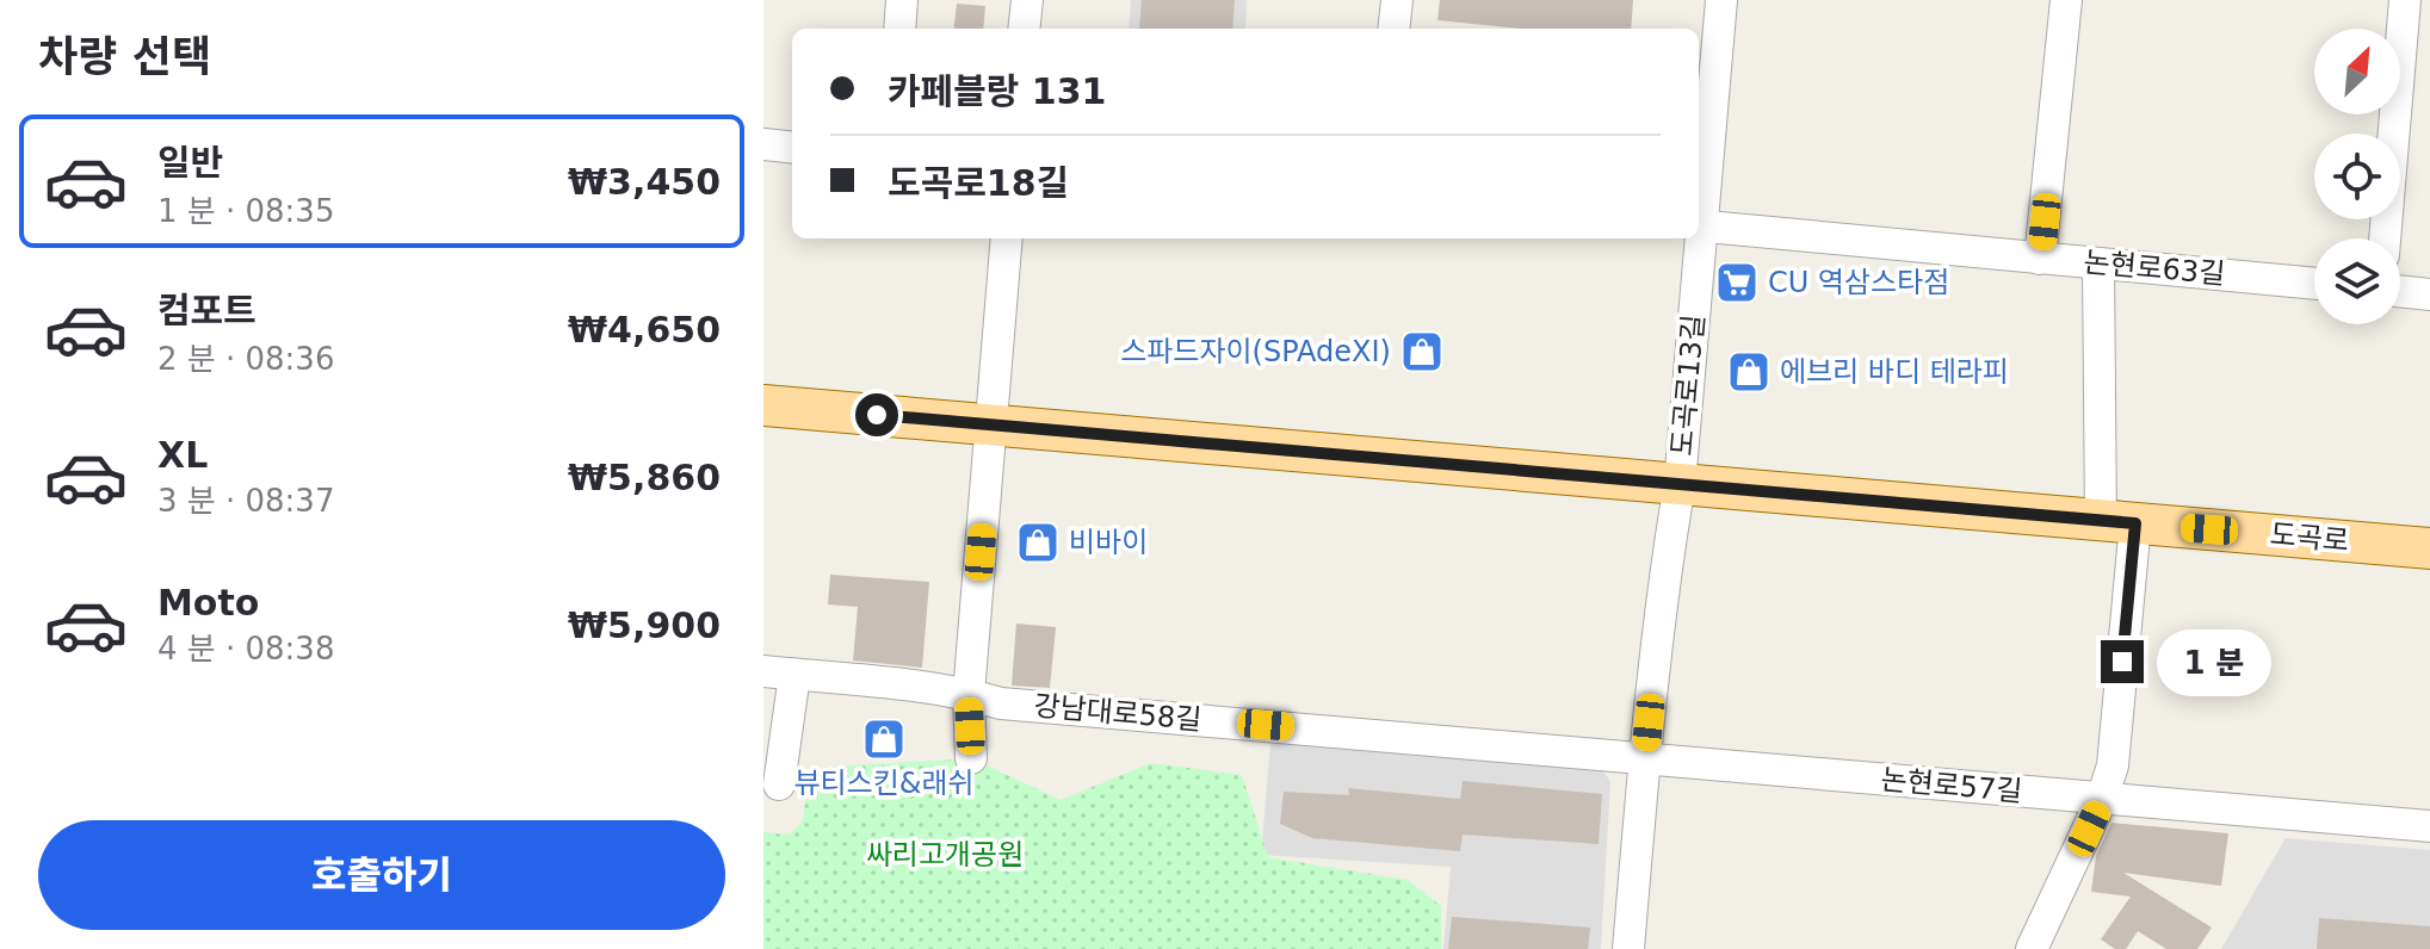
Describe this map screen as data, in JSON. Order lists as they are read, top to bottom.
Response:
{
  "streets": {
    "main road": ["도곡로"],
    "street": [
      "논현로63길",
      "도곡로13길",
      "강남대로58길",
      "논현로57길"
    ]
  },
  "crossings": [
    ["도곡로13길", "도곡로"],
    ["도곡로13길", "강남대로58길"],
    ["도곡로13길", "논현로57길"],
    ["강남대로58길", "논현로57길"]
  ],
  "parks": ["싸리고개공원"],
  "places": {
    "supermarket": ["CU 역삼스타점"],
    "shop": [
      "스파드자이(SPAdeXI)",
      "에브리 바디 테라피",
      "비바이",
      "뷰티스킨&래쉬"
    ]
  },
  "north": "top right",
  "page": {
    "heading": "차량 선택",
    "banner": ["카페블랑 131", "도곡로18길"],
    "list": [
      {
        "name": "일반",
        "note": "1 분 · 08:35",
        "value": "₩3,450"
      },
      {
        "name": "컴포트",
        "note": "2 분 · 08:36",
        "value": "₩4,650"
      },
      {
        "name": "XL",
        "note": "3 분 · 08:37",
        "value": "₩5,860"
      },
      {
        "name": "Moto",
        "note": "4 분 · 08:38",
        "value": "₩5,900"
      }
    ],
    "bubble": "1 분",
    "buttons": "호출하기"
  }
}
